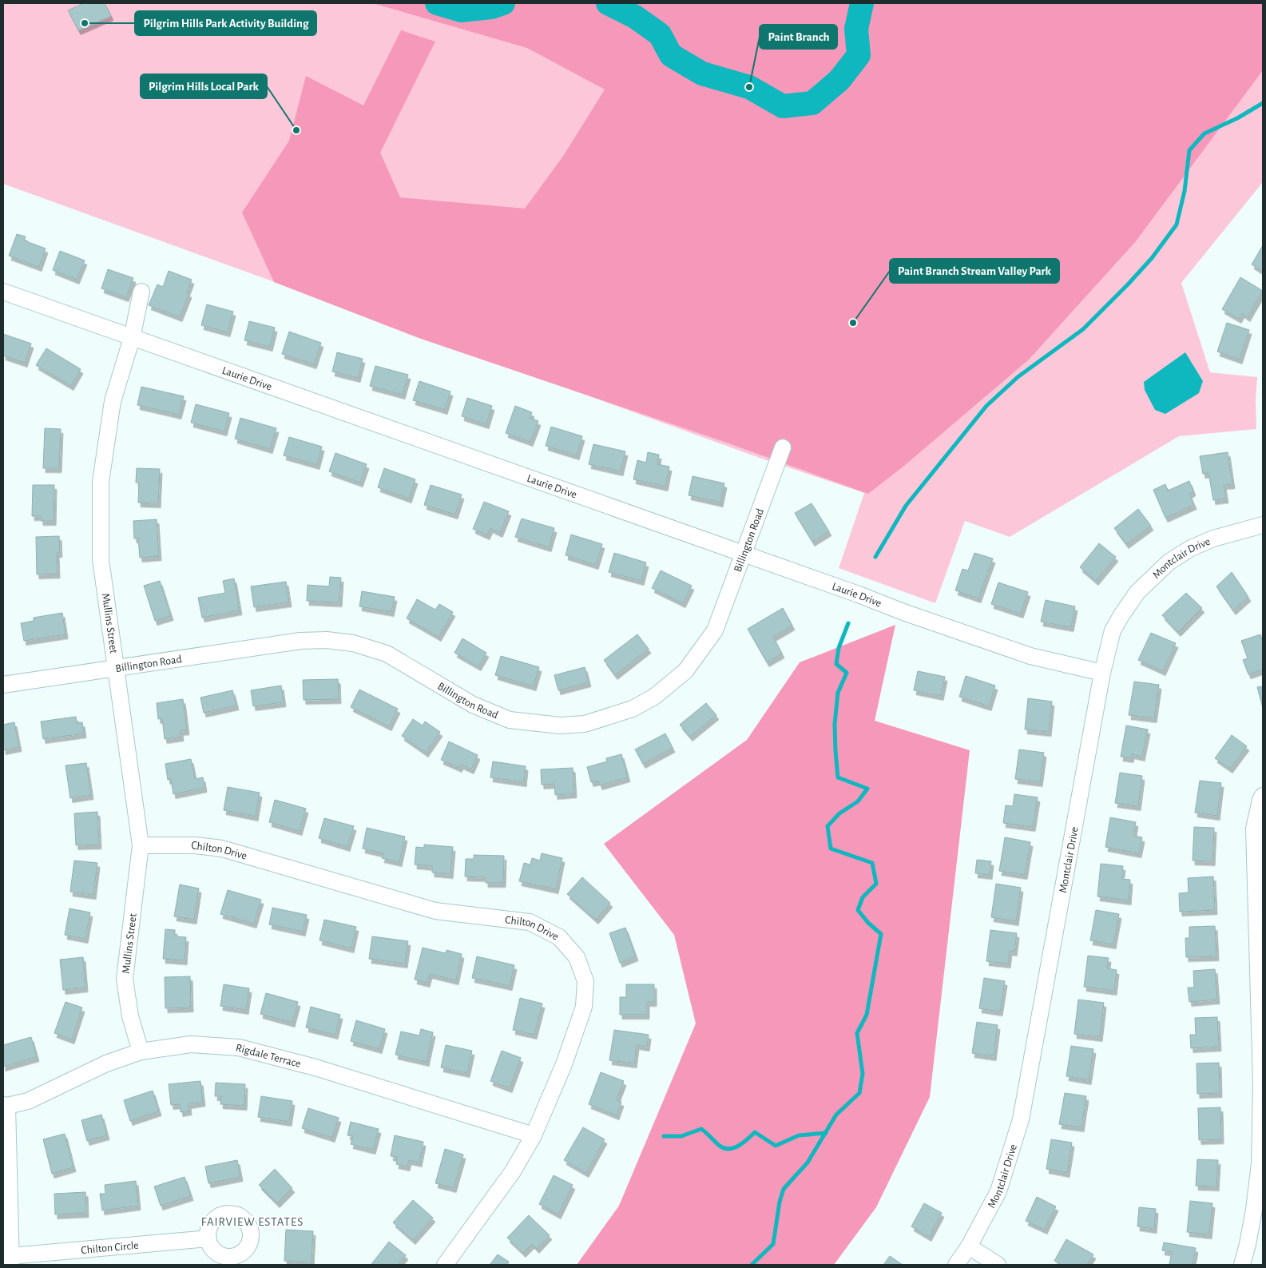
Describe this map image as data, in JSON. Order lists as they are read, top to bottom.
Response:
{
  "streets": {
    "street": [
      "Laurie Drive",
      "Billington Road",
      "Montclair Drive",
      "Mullins Street",
      "Chilton Drive",
      "Rigdale Terrace",
      "Chilton Circle"
    ]
  },
  "crossings": [
    ["Laurie Drive", "Billington Road"],
    ["Laurie Drive", "Montclair Drive"],
    ["Laurie Drive", "Mullins Street"],
    ["Billington Road", "Mullins Street"],
    ["Mullins Street", "Chilton Drive"],
    ["Mullins Street", "Rigdale Terrace"],
    ["Chilton Drive", "Rigdale Terrace"]
  ],
  "districts": ["FAIRVIEW ESTATES"],
  "places": [
    "Pilgrim Hills Park Activity Building",
    "Paint Branch",
    "Pilgrim Hills Local Park",
    "Paint Branch Stream Valley Park"
  ]
}
